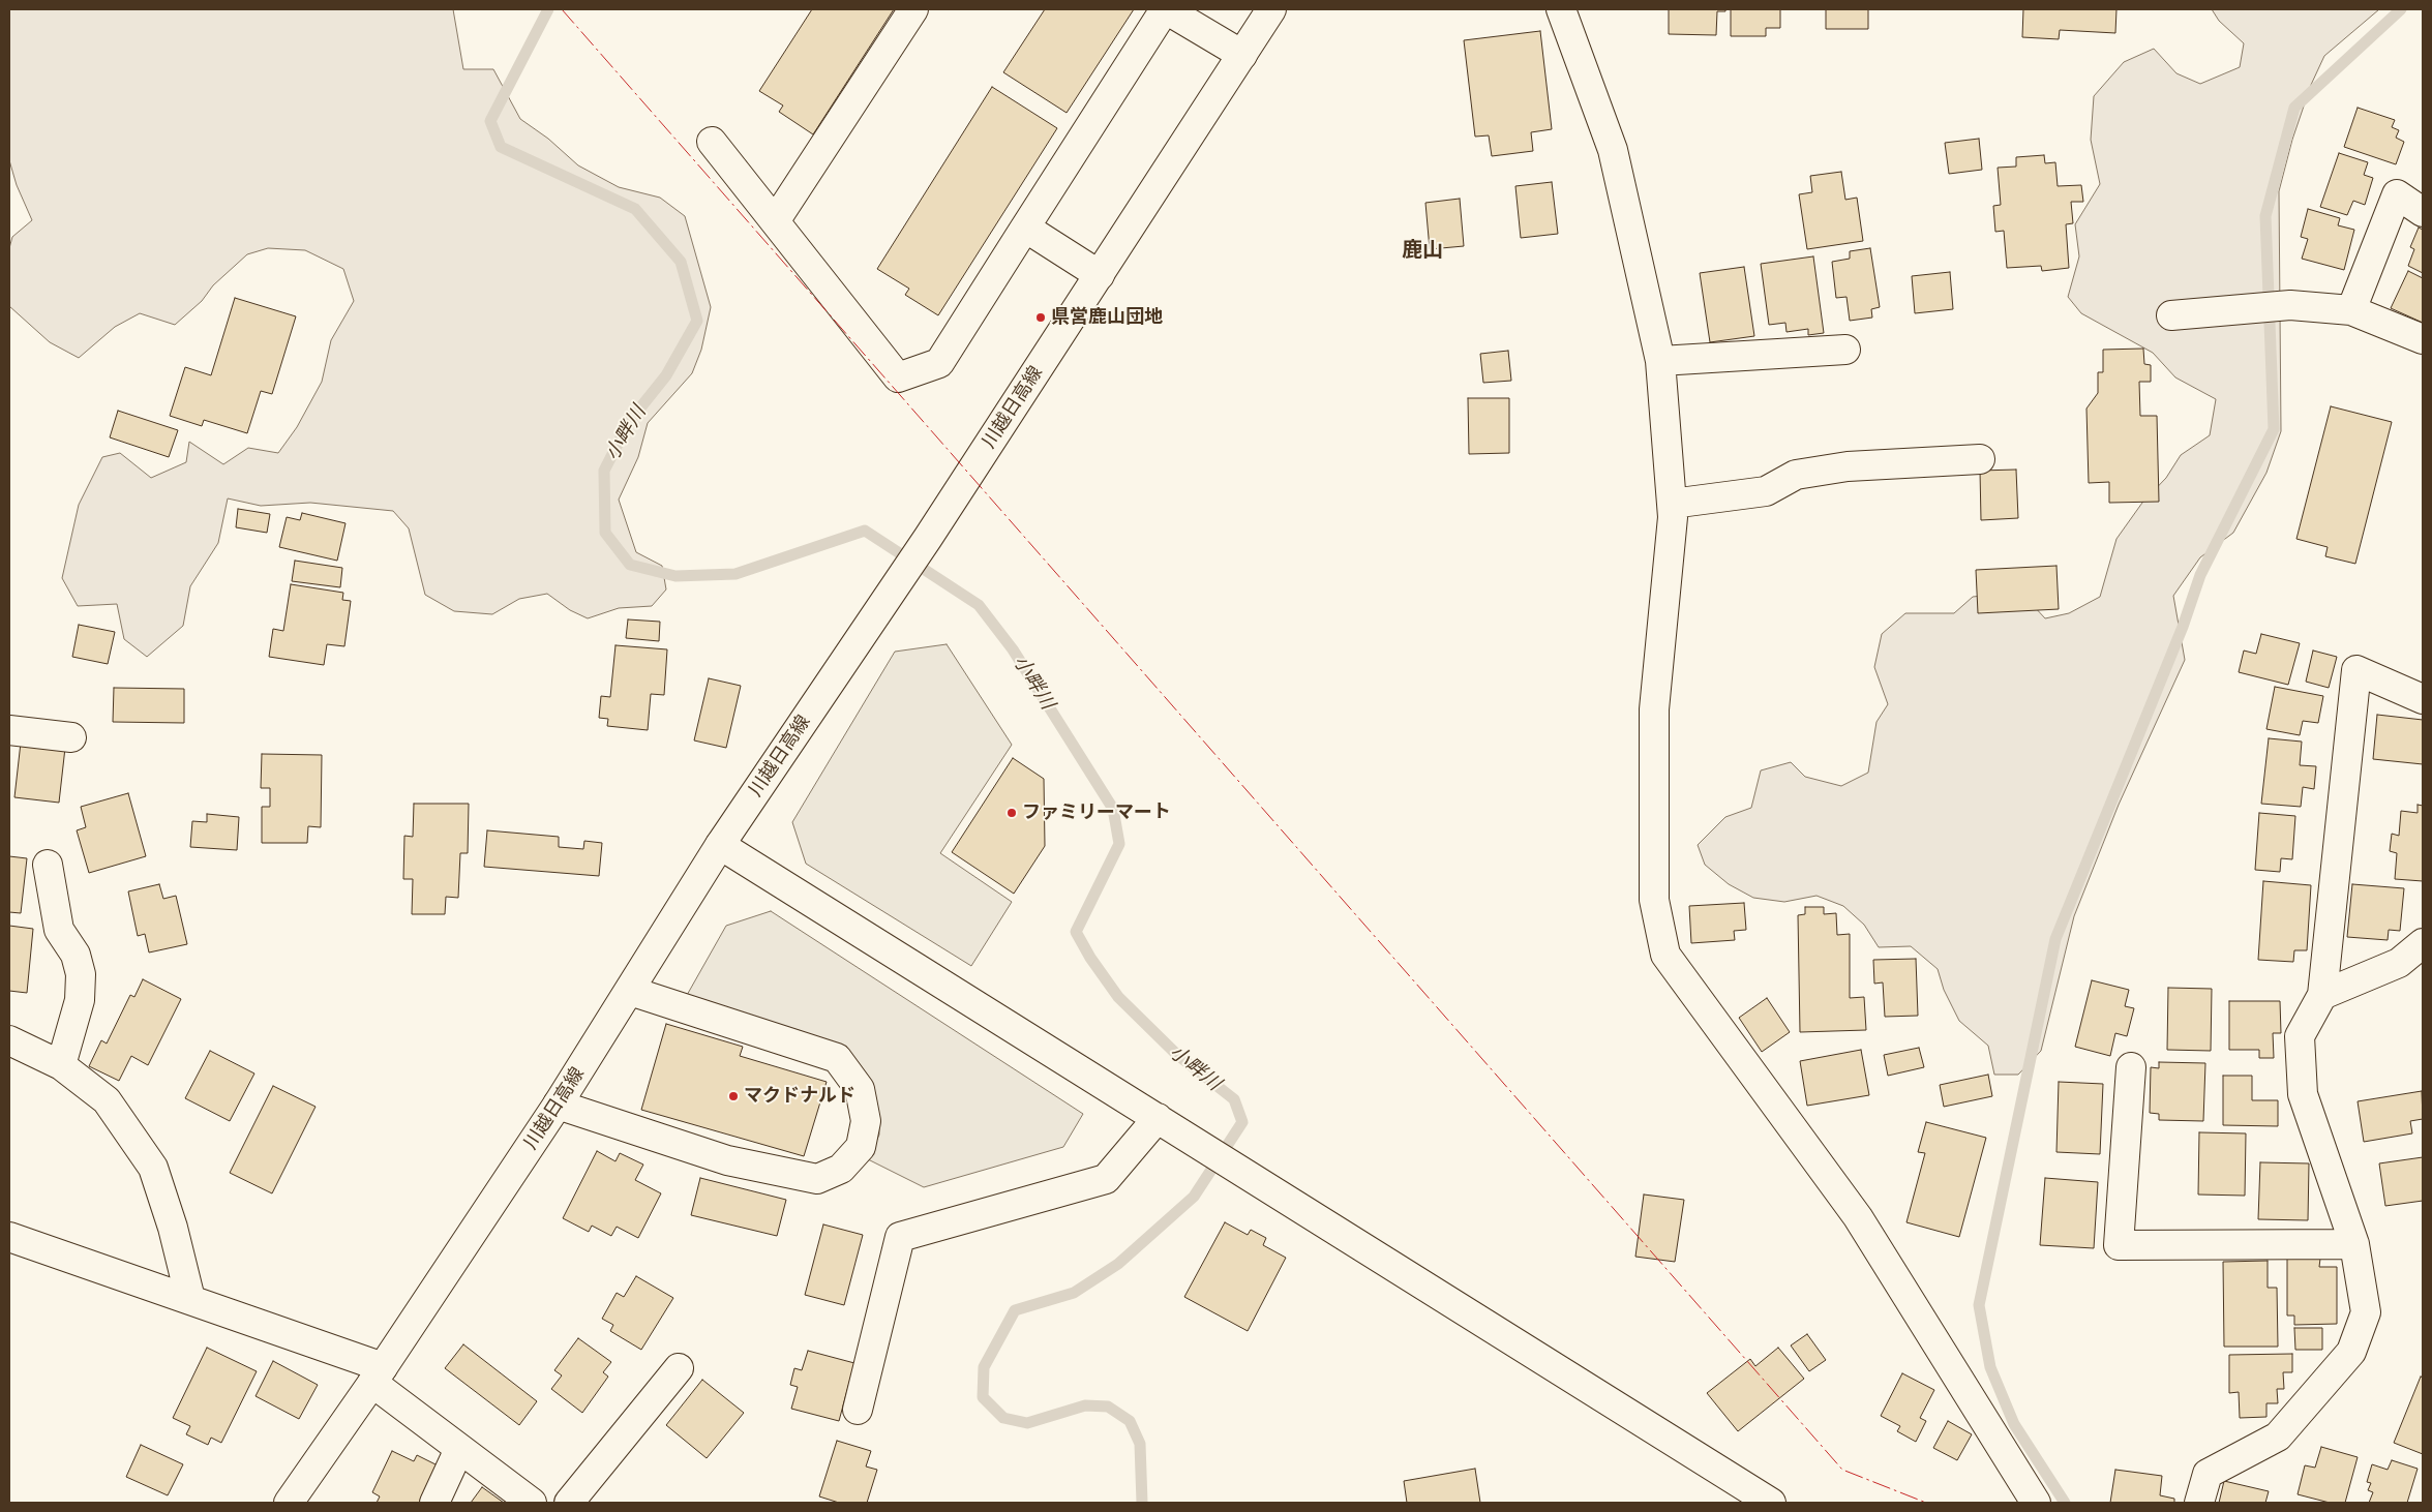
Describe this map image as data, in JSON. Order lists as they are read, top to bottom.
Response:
{
  "streets": {
    "street": ["川越日高線"]
  },
  "districts": ["鹿山"],
  "water": ["小畔川"],
  "places": ["県営鹿山団地", "ファミリーマート", "マクドナルド"]
}
